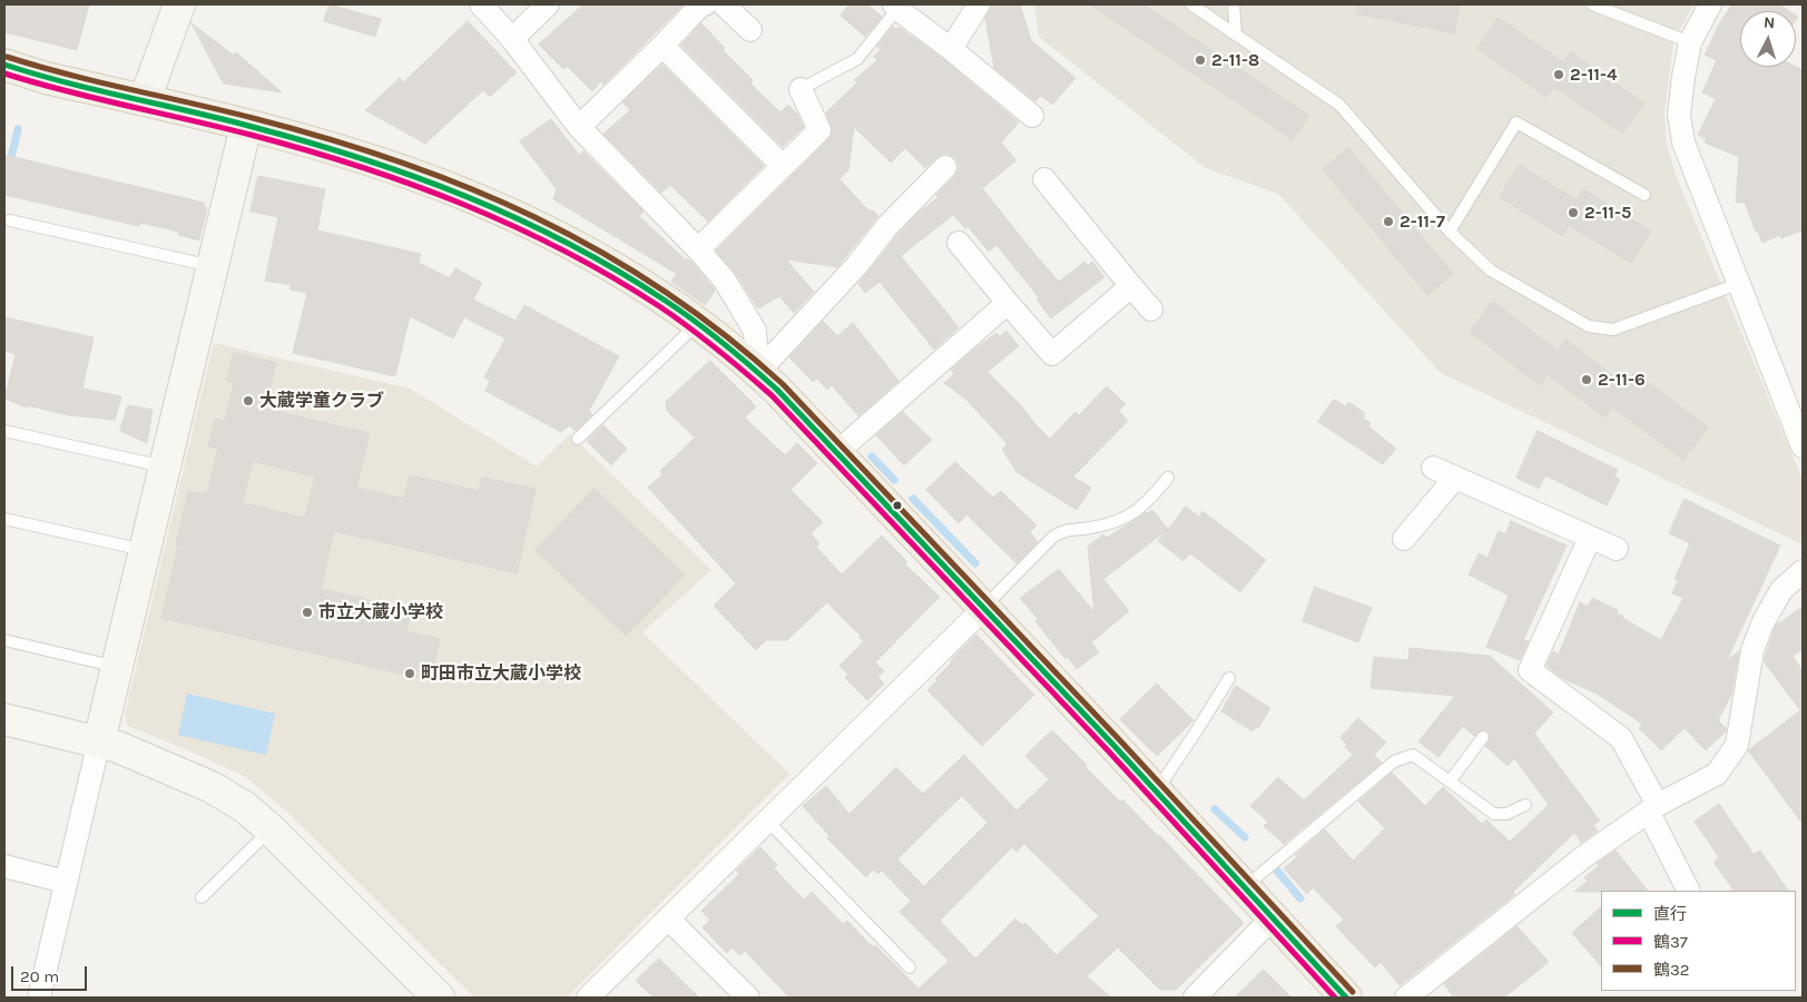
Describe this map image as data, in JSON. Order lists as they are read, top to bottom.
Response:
{
  "places": [
    "2-11-8",
    "2-11-4",
    "2-11-5",
    "2-11-7",
    "2-11-6",
    "大蔵学童クラブ",
    "市立大蔵小学校",
    "町田市立大蔵小学校"
  ],
  "lines": ["transit line 鶴32", "transit line 直行", "transit line 鶴37"],
  "legend": ["直行", "鶴37", "鶴32"],
  "scale_bar": "20 m",
  "north": "top"
}
